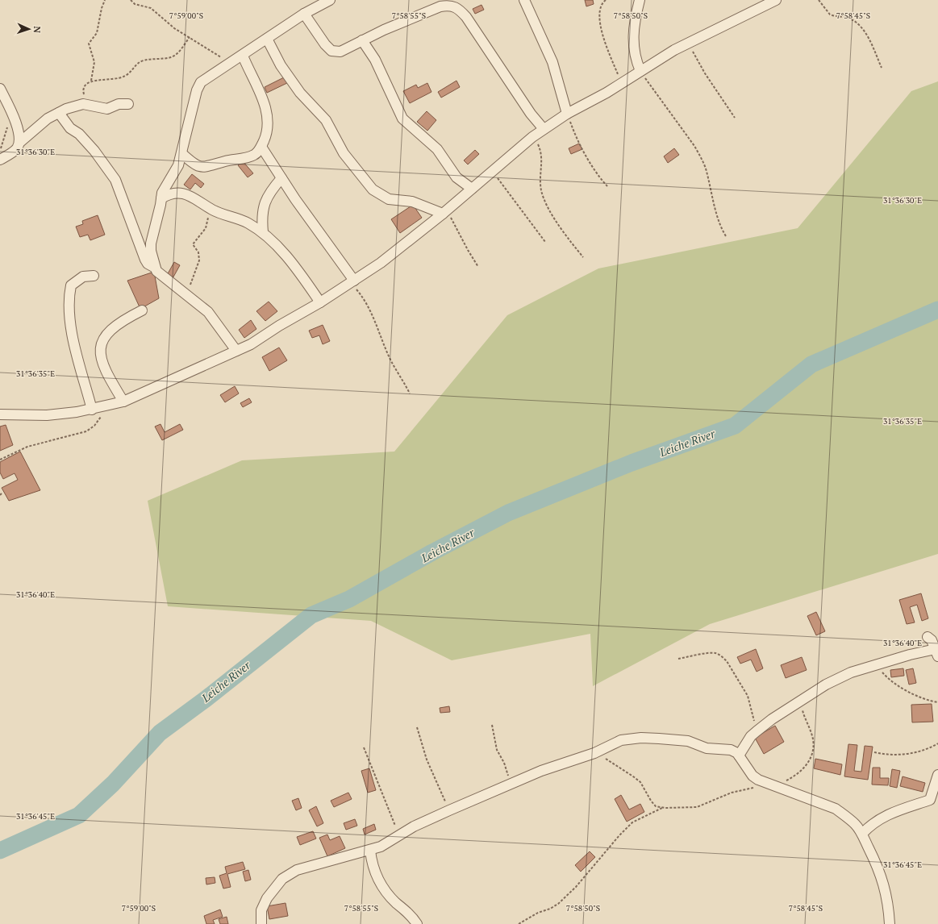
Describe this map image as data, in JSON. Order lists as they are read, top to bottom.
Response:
{
  "water": ["Leiche River"],
  "north": "right",
  "coordinates": [
    "7°59'00\"S",
    "7°58'55\"S",
    "7°58'50\"S",
    "7°58'45\"S",
    "31°36'30\"E",
    "31°36'35\"E",
    "31°36'40\"E",
    "31°36'45\"E"
  ]
}
